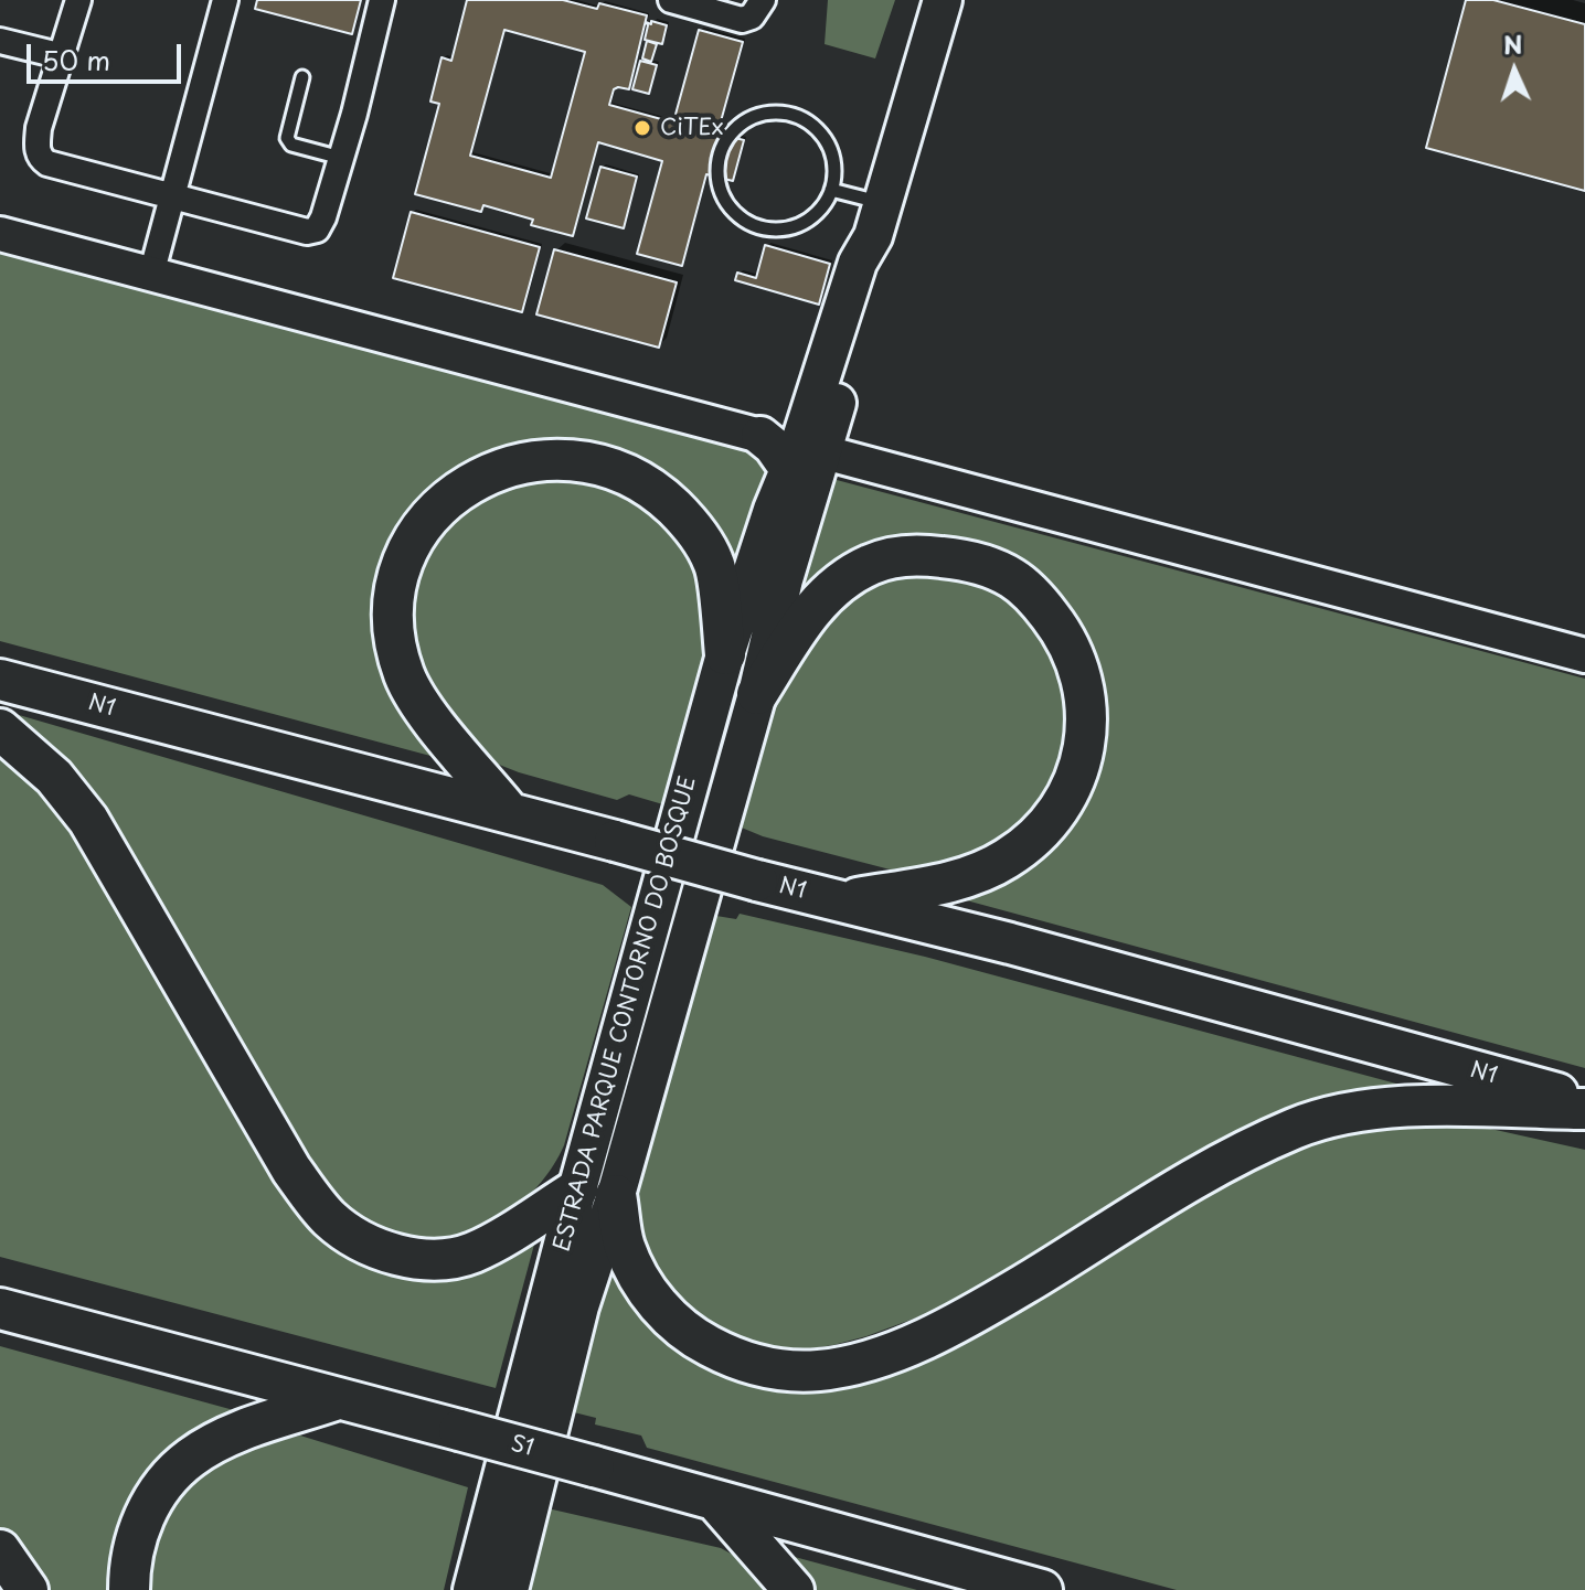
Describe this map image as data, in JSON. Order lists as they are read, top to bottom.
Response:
{
  "streets": {
    "highway": ["N1", "S1"],
    "main road": ["ESTRADA PARQUE CONTORNO DO BOSQUE"]
  },
  "places": ["CiTEx"],
  "scale_bar": "50 m",
  "north": "top"
}
